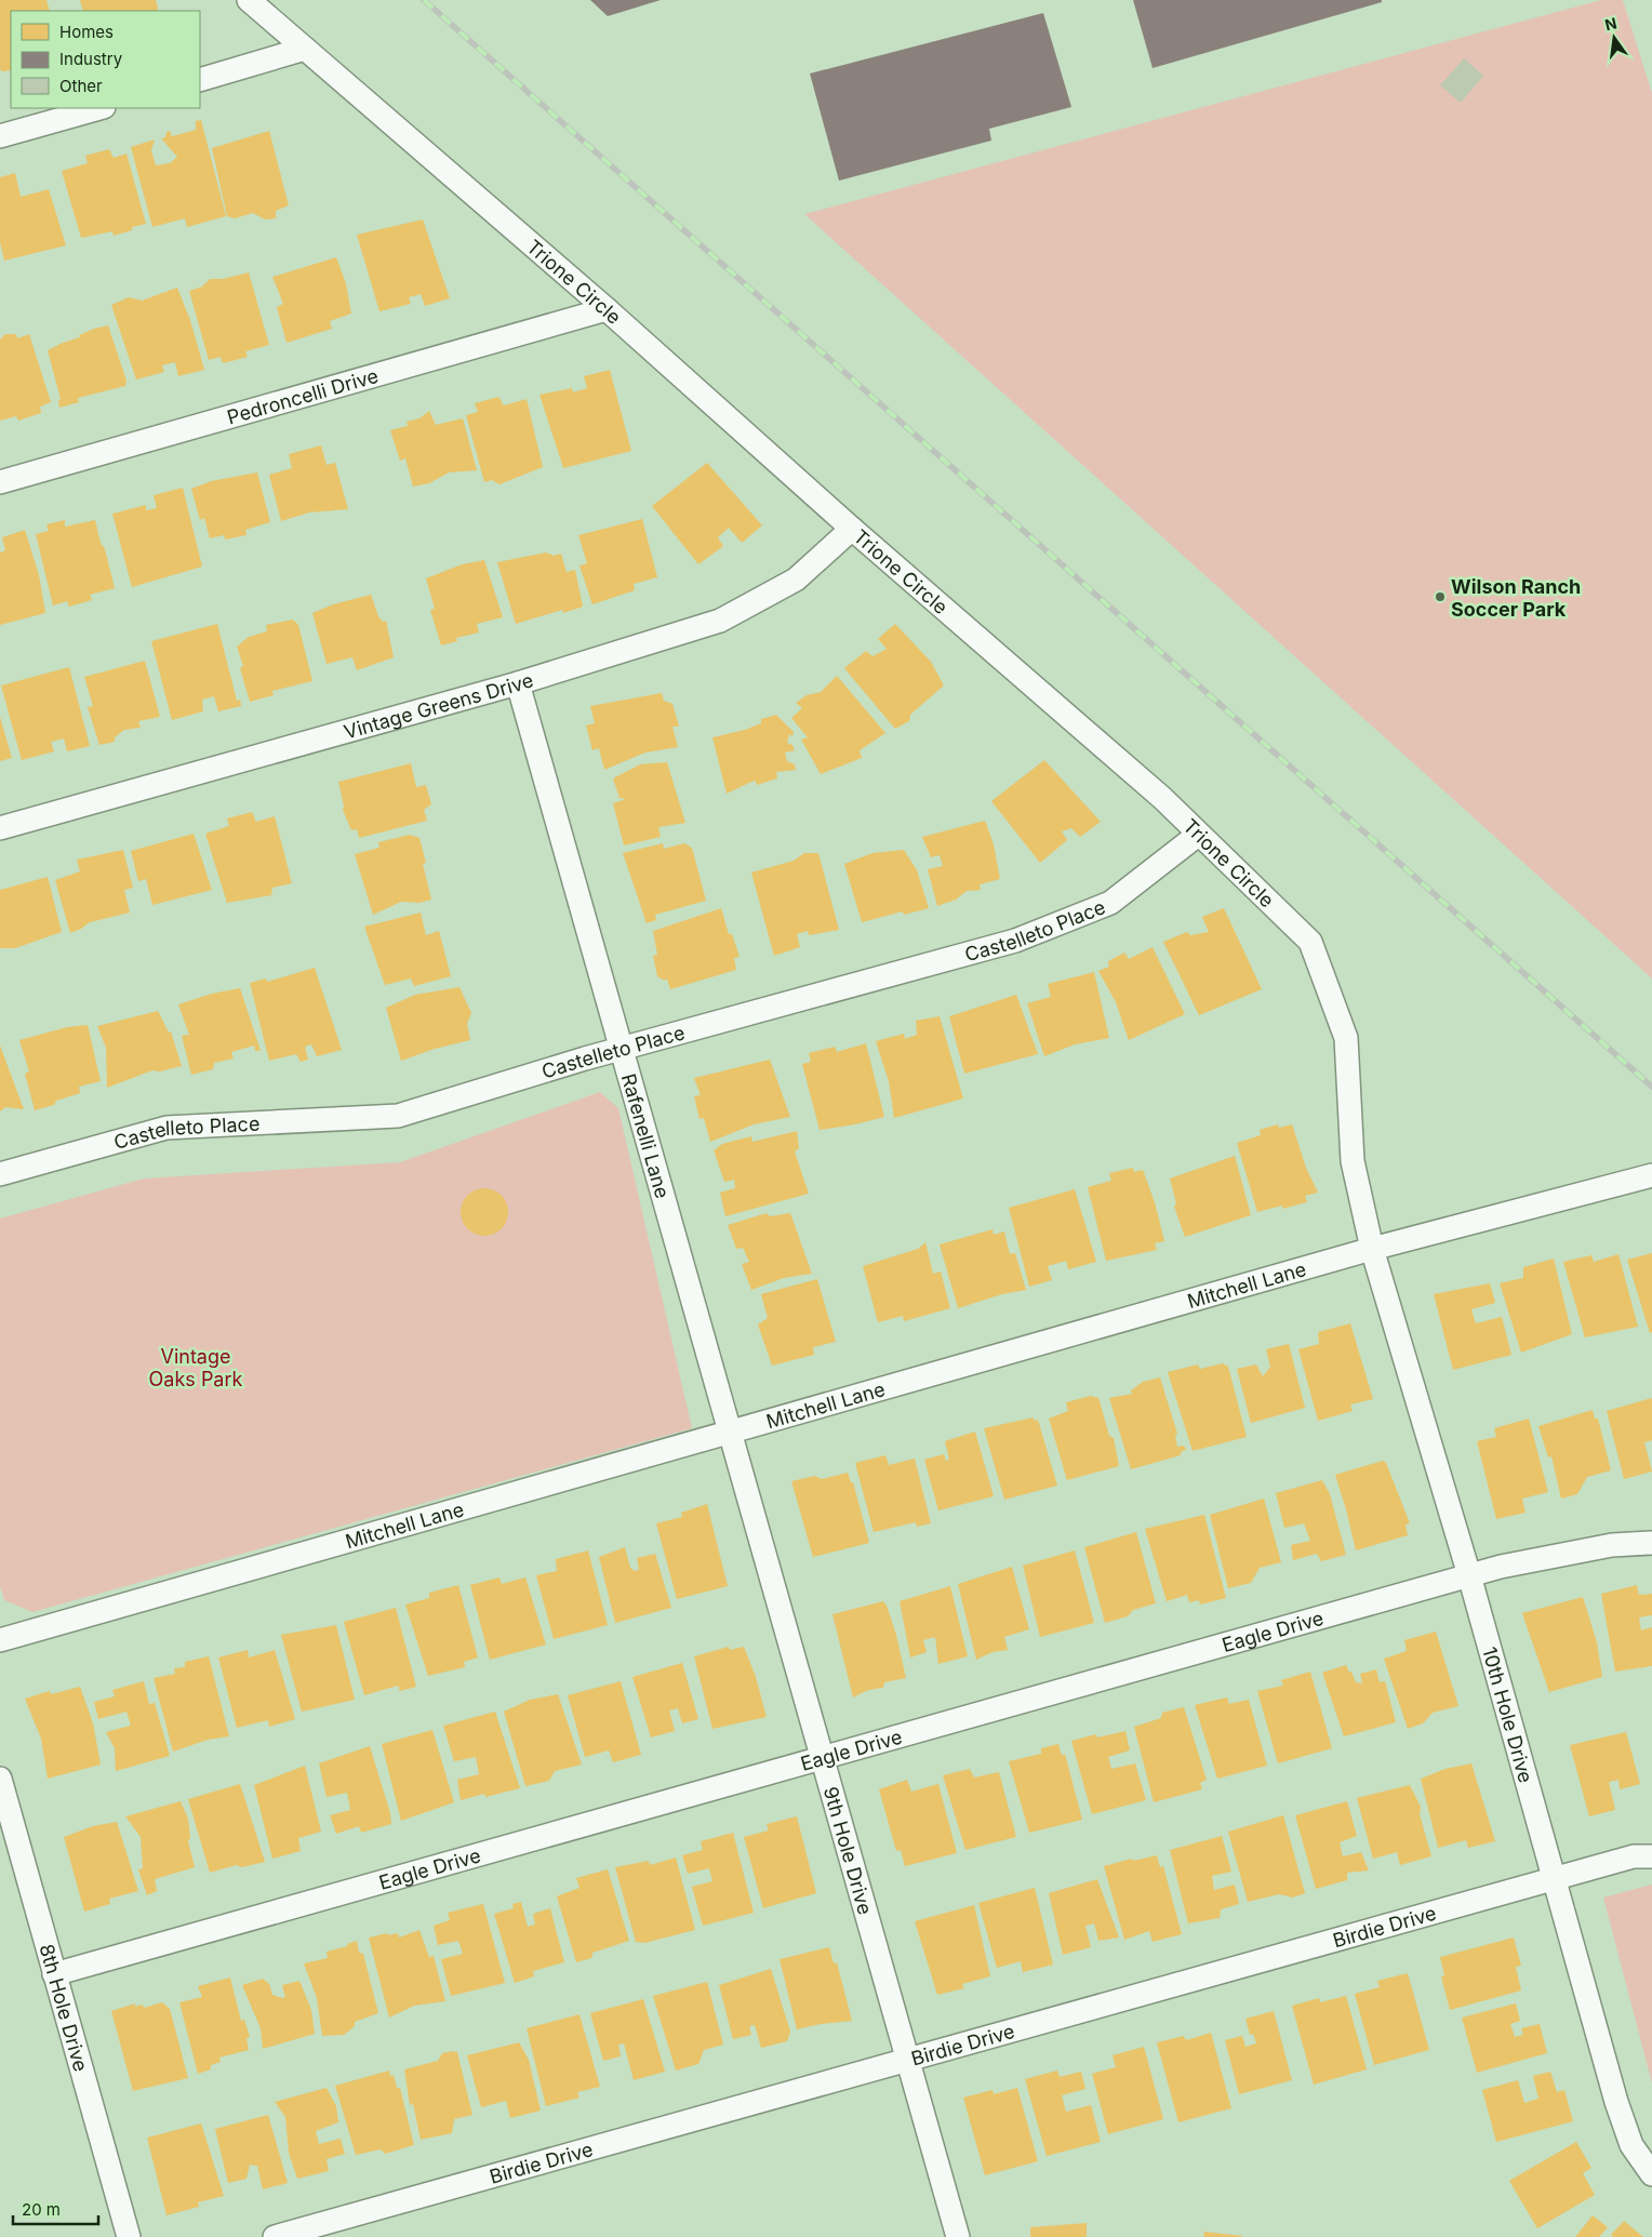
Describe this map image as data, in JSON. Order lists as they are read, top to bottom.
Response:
{
  "streets": {
    "street": [
      "Trione Circle",
      "Pedroncelli Drive",
      "Vintage Greens Drive",
      "Castelleto Place",
      "Rafenelli Lane",
      "Mitchell Lane",
      "Eagle Drive",
      "10th Hole Drive",
      "9th Hole Drive",
      "Birdie Drive",
      "8th Hole Drive"
    ]
  },
  "crossings": [
    ["Trione Circle", "Pedroncelli Drive"],
    ["Trione Circle", "Vintage Greens Drive"],
    ["Trione Circle", "Castelleto Place"],
    ["Trione Circle", "Mitchell Lane"],
    ["Trione Circle", "10th Hole Drive"],
    ["Vintage Greens Drive", "Rafenelli Lane"],
    ["Castelleto Place", "Rafenelli Lane"],
    ["Rafenelli Lane", "Mitchell Lane"],
    ["Rafenelli Lane", "9th Hole Drive"],
    ["Mitchell Lane", "10th Hole Drive"],
    ["Mitchell Lane", "9th Hole Drive"],
    ["Eagle Drive", "10th Hole Drive"],
    ["Eagle Drive", "9th Hole Drive"],
    ["Eagle Drive", "8th Hole Drive"],
    ["10th Hole Drive", "Birdie Drive"],
    ["9th Hole Drive", "Birdie Drive"]
  ],
  "parks": ["Vintage Oaks Park"],
  "places": ["Wilson Ranch Soccer Park"],
  "legend": ["Homes", "Industry", "Other"],
  "scale_bar": "20 m",
  "north": "top"
}
